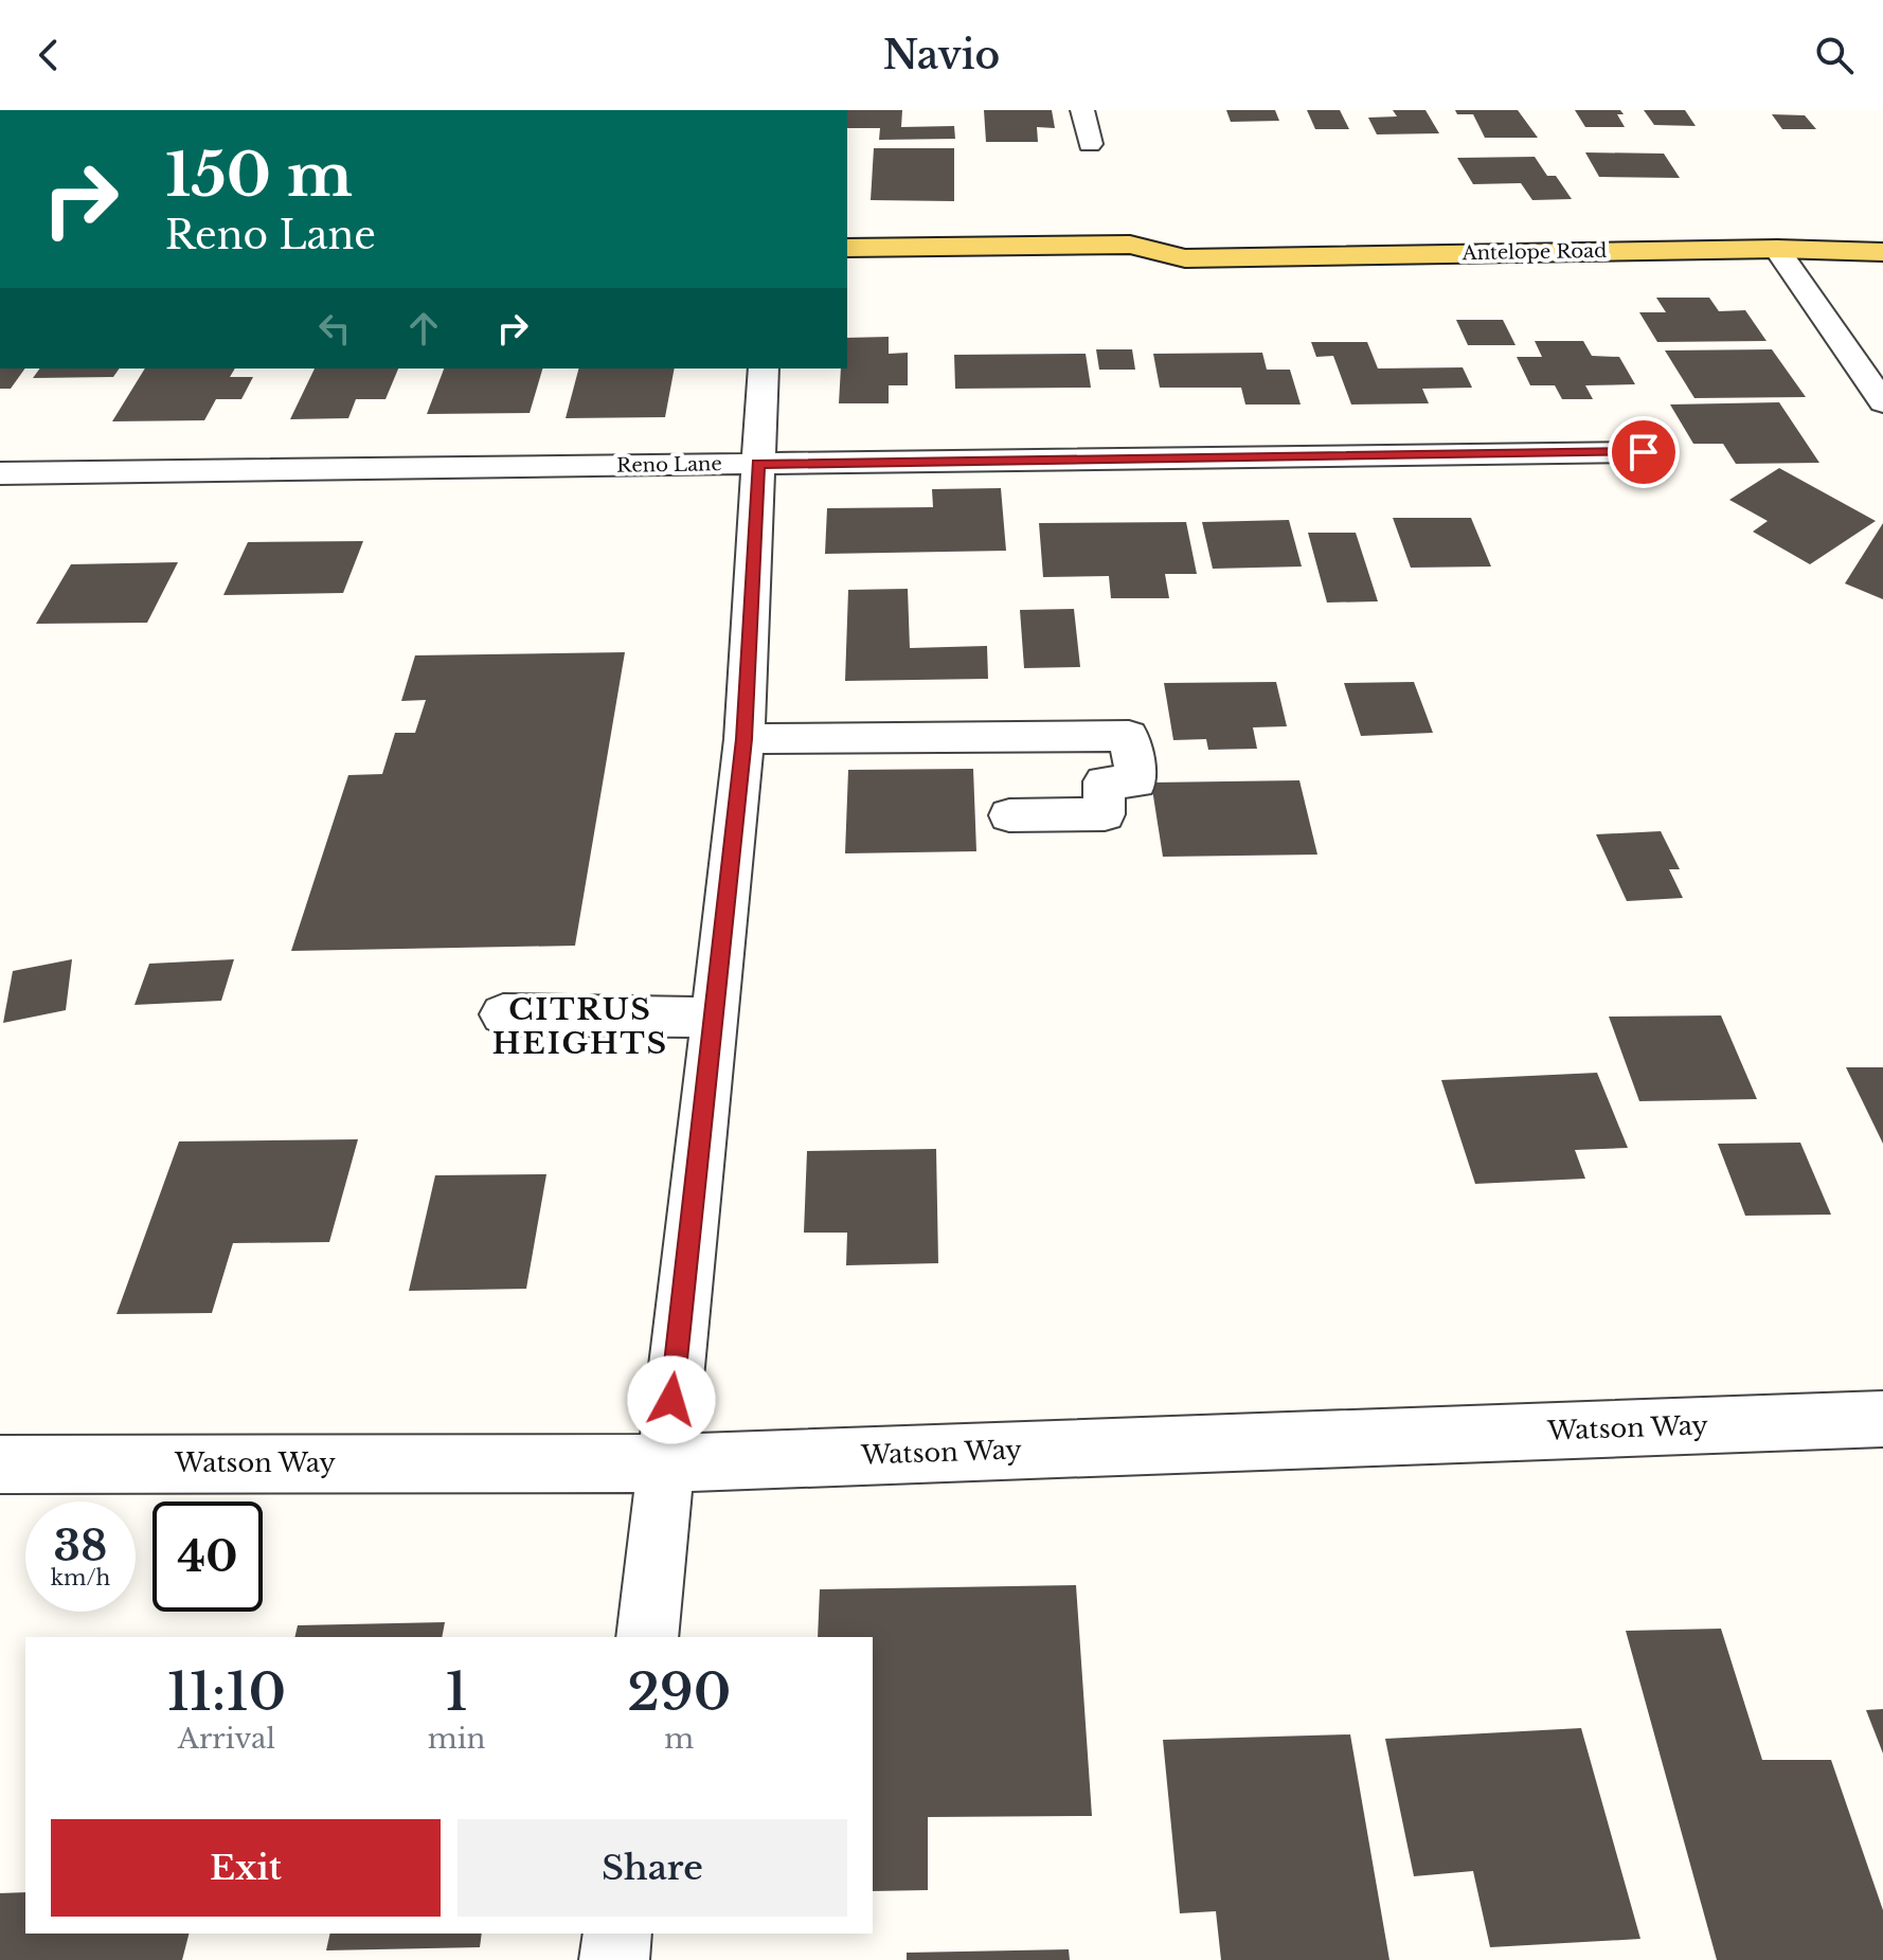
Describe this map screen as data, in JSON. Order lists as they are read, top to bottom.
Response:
{
  "streets": {
    "main road": ["Antelope Road"],
    "street": ["Reno Lane", "Watson Way"]
  },
  "districts": ["CITRUS HEIGHTS"],
  "page": {
    "header": "Navio",
    "turn": ["150 m", "Reno Lane"],
    "speed": "38 km/h",
    "limit": "40",
    "eta": [
      "11:10",
      "Arrival",
      "1",
      "min",
      "290",
      "m"
    ],
    "buttons": ["Exit", "Share"]
  }
}
